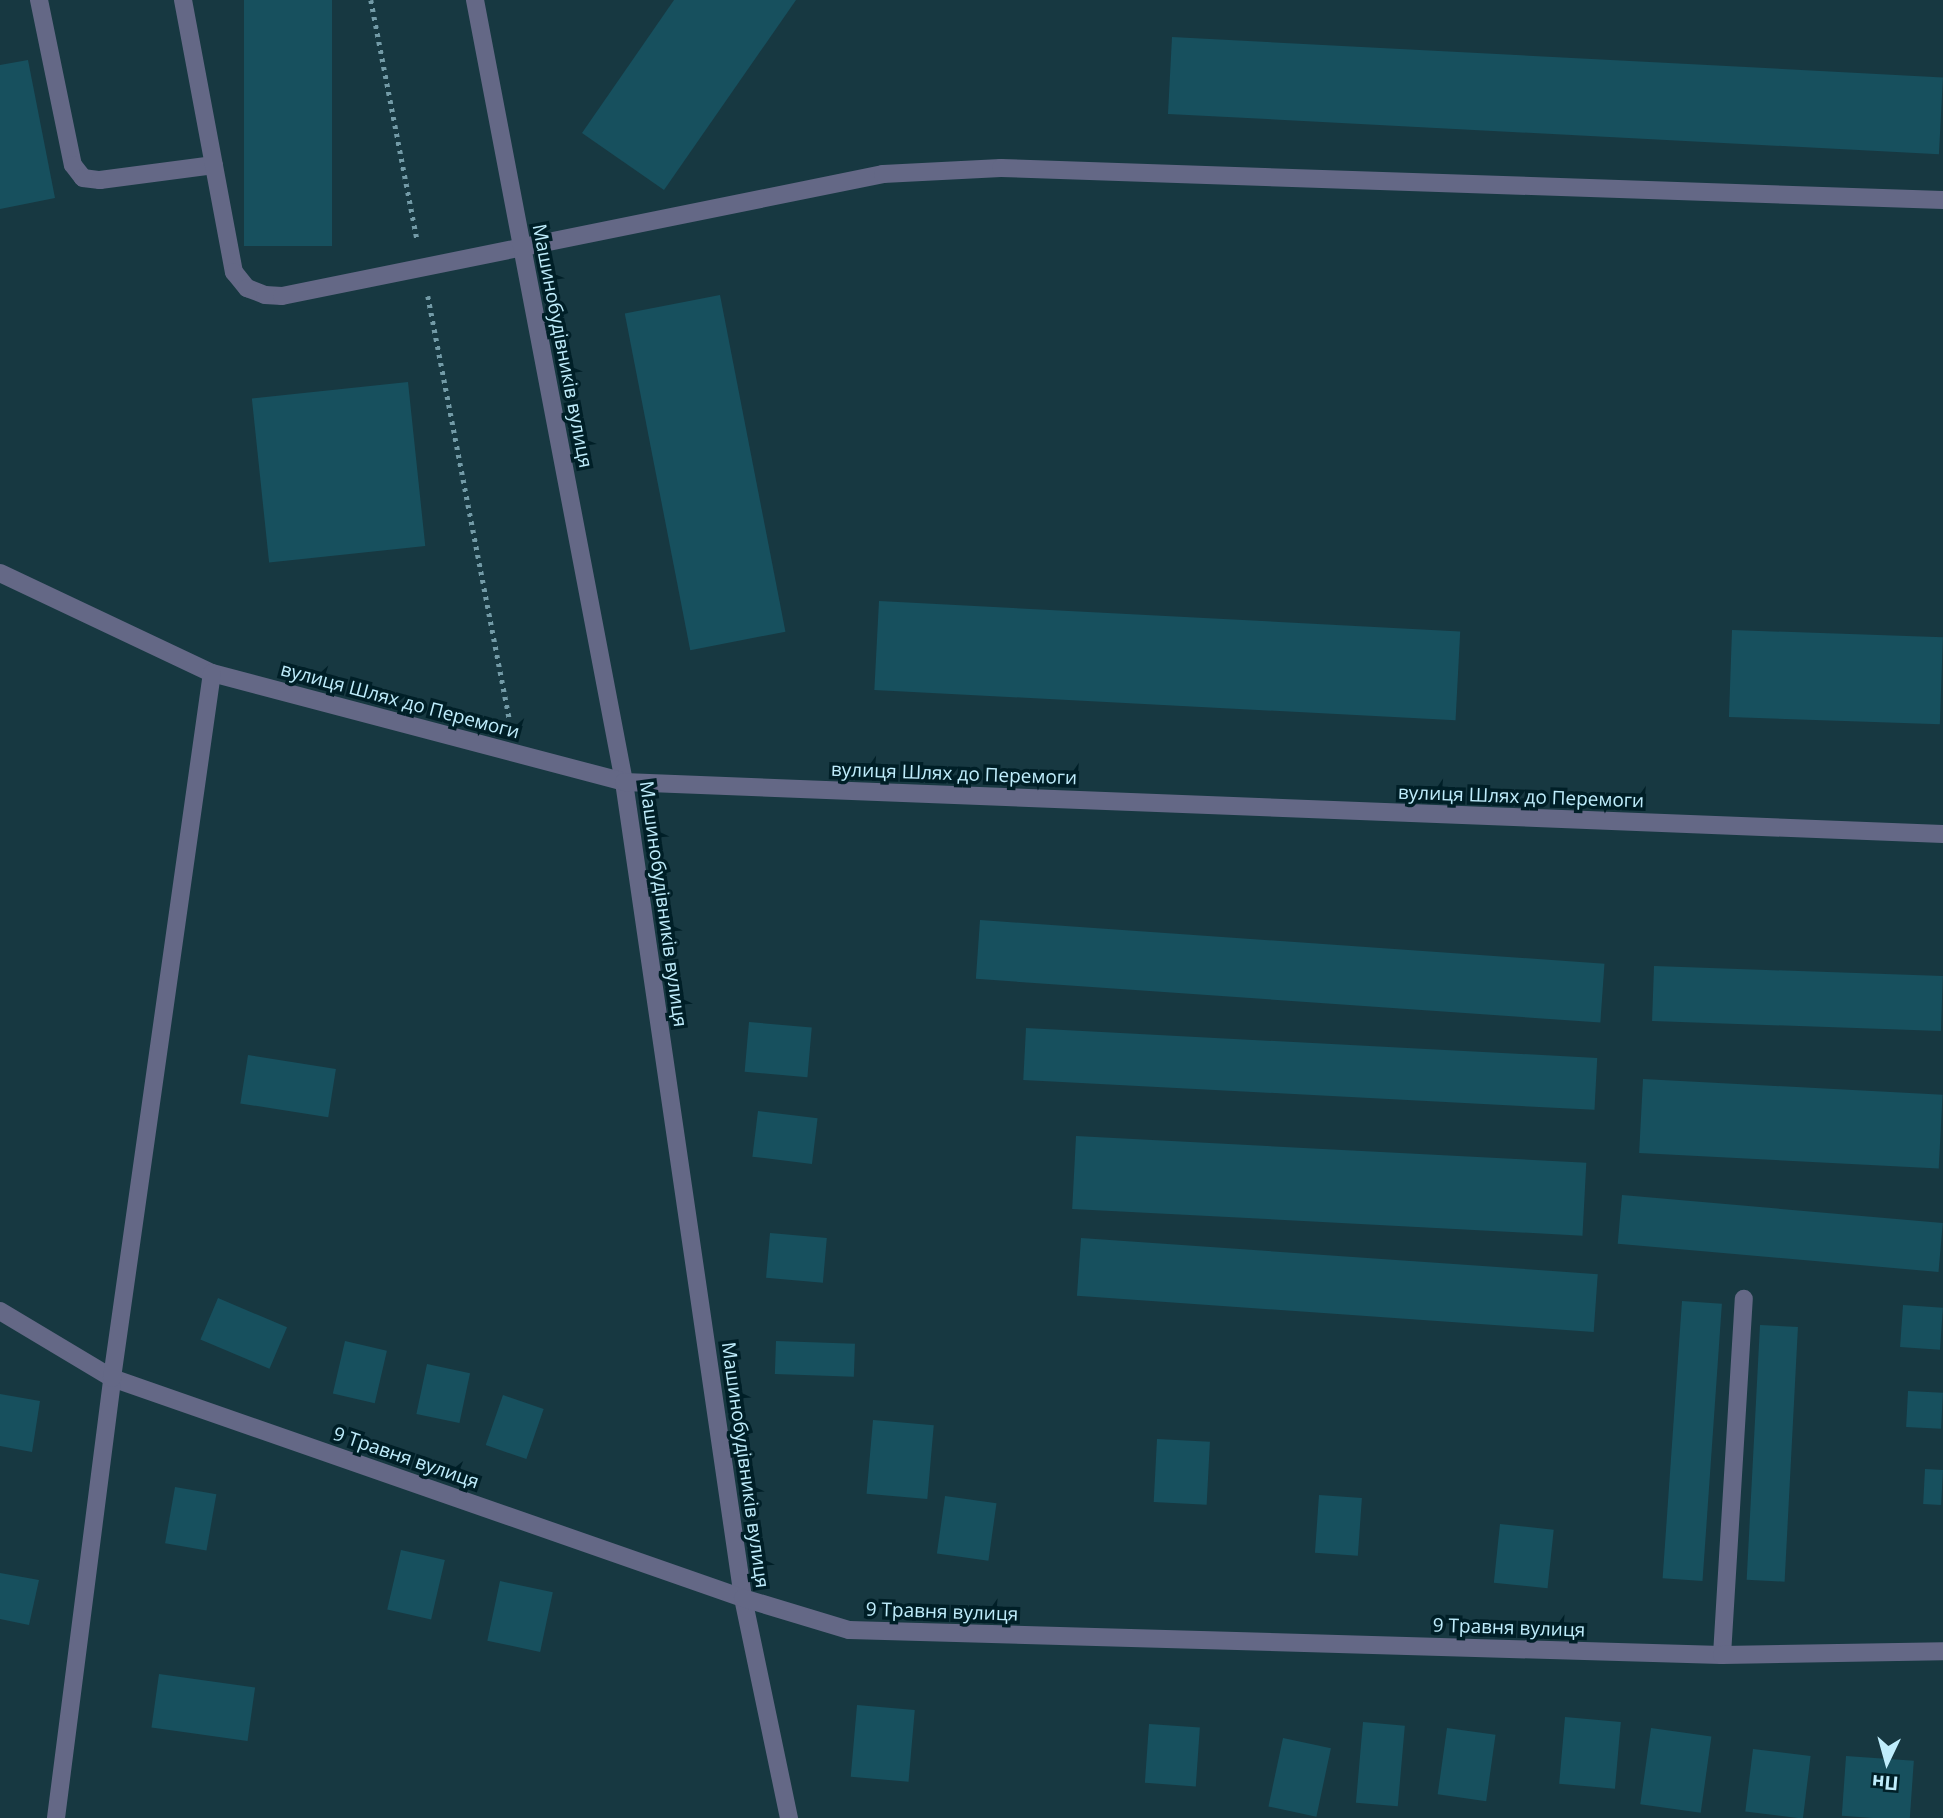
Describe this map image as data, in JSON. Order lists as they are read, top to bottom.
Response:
{
  "streets": {
    "street": ["Машинобудівників вулиця", "вулиця Шлях до Перемоги", "9 Травня вулиця"]
  },
  "crossings": [
    ["Машинобудівників вулиця", "вулиця Шлях до Перемоги"],
    ["Машинобудівників вулиця", "9 Травня вулиця"]
  ],
  "north": "bottom"
}
